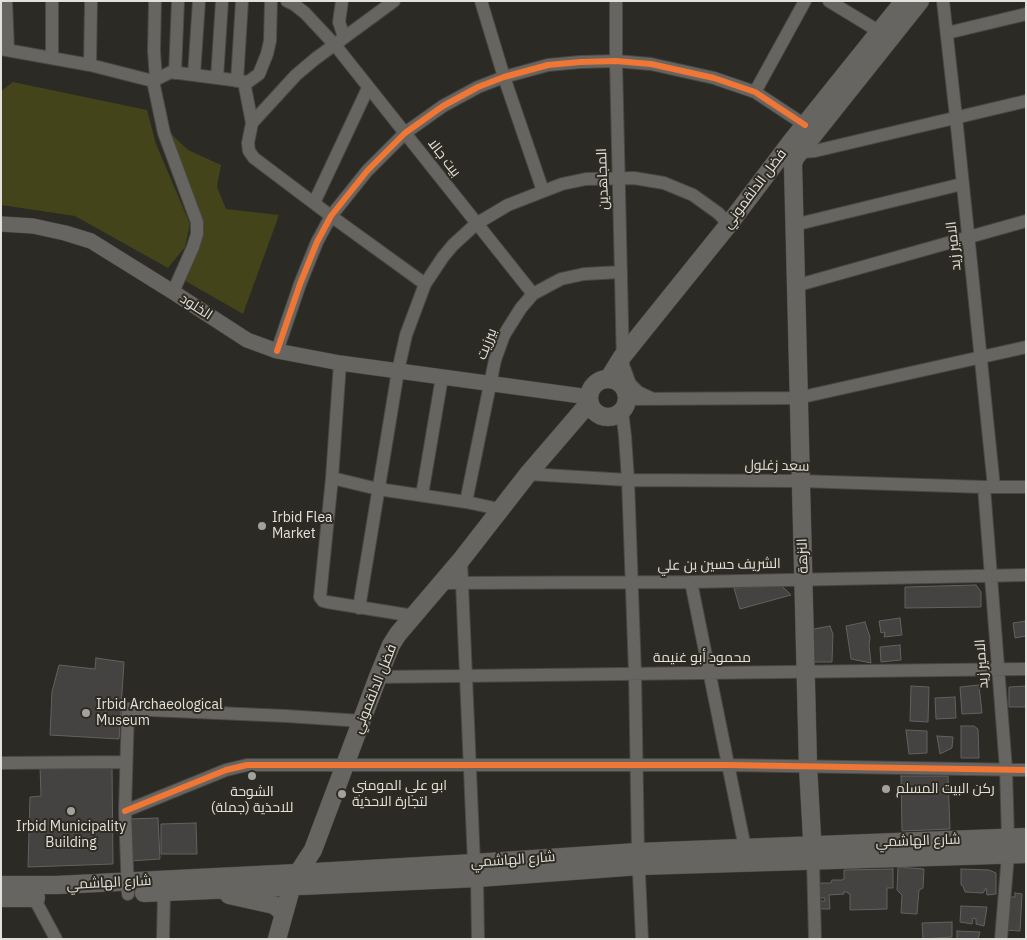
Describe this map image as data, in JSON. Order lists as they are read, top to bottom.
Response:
{
  "streets": {
    "main road": ["فضل الدلقموني", "النزهة", "شارع الهاشمي"],
    "street": [
      "بيت جالا",
      "المجاهدين",
      "الامير زيد",
      "الخلود",
      "بيرزيت",
      "سعد زغلول",
      "الشريف حسين بن علي",
      "محمود أبو غنيمة"
    ]
  },
  "crossings": [
    ["بيت جالا", "بيرزيت"],
    ["المجاهدين", "فضل الدلقموني"],
    ["المجاهدين", "بيرزيت"],
    ["فضل الدلقموني", "الخلود"],
    ["فضل الدلقموني", "سعد زغلول"],
    ["فضل الدلقموني", "الشريف حسين بن علي"],
    ["فضل الدلقموني", "محمود أبو غنيمة"],
    ["فضل الدلقموني", "شارع الهاشمي"],
    ["الامير زيد", "سعد زغلول"],
    ["الامير زيد", "الشريف حسين بن علي"],
    ["الامير زيد", "محمود أبو غنيمة"],
    ["الامير زيد", "شارع الهاشمي"],
    ["الخلود", "بيرزيت"],
    ["سعد زغلول", "النزهة"],
    ["النزهة", "الشريف حسين بن علي"],
    ["النزهة", "محمود أبو غنيمة"],
    ["النزهة", "شارع الهاشمي"]
  ],
  "places": [
    "Irbid Flea Market",
    "Irbid Archaeological Museum",
    "الشوحة للاحذية (جملة)",
    "ركن البيت المسلم",
    "ابو علي المومني لتجارة الاحذية",
    "Irbid Municipality Building"
  ]
}
